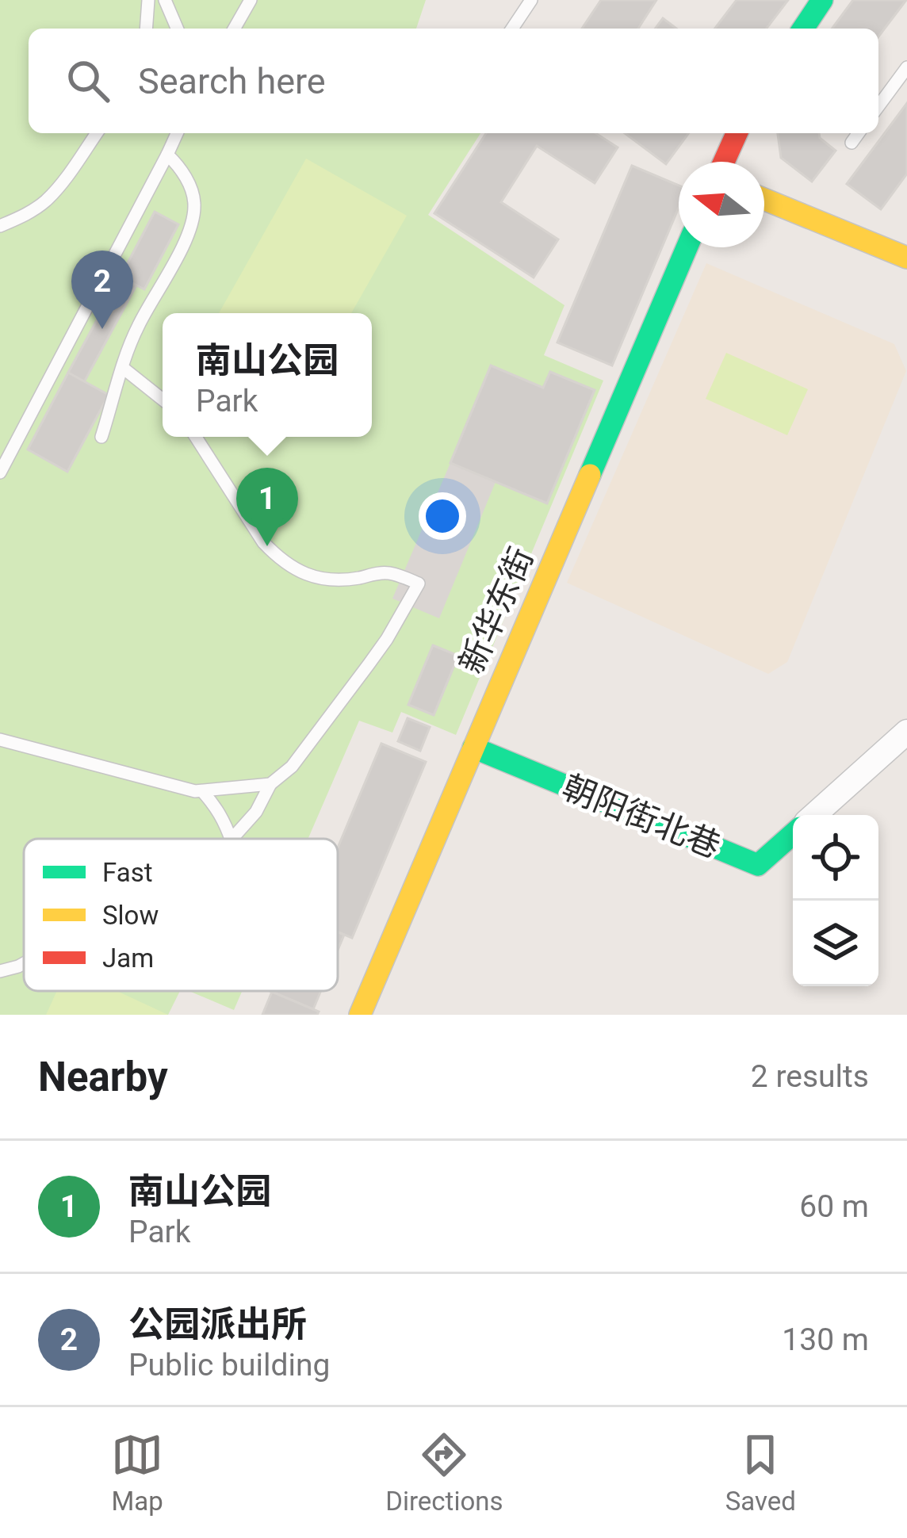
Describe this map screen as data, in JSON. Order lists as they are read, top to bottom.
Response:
{
  "streets": {
    "street": ["新华东街", "朝阳街北巷"]
  },
  "crossings": [
    ["新华东街", "朝阳街北巷"]
  ],
  "legend": ["Fast", "Slow", "Jam"],
  "north": "left",
  "page": {
    "search": "Search here",
    "pins": ["2", "1"],
    "popup": ["南山公园", "Park"],
    "heading": ["Nearby", "2 results"],
    "list": [
      {
        "mark": "1",
        "name": "南山公园",
        "note": "Park",
        "value": "60 m"
      },
      {
        "mark": "2",
        "name": "公园派出所",
        "note": "Public building",
        "value": "130 m"
      }
    ],
    "nav": ["Map", "Directions", "Saved"]
  }
}
